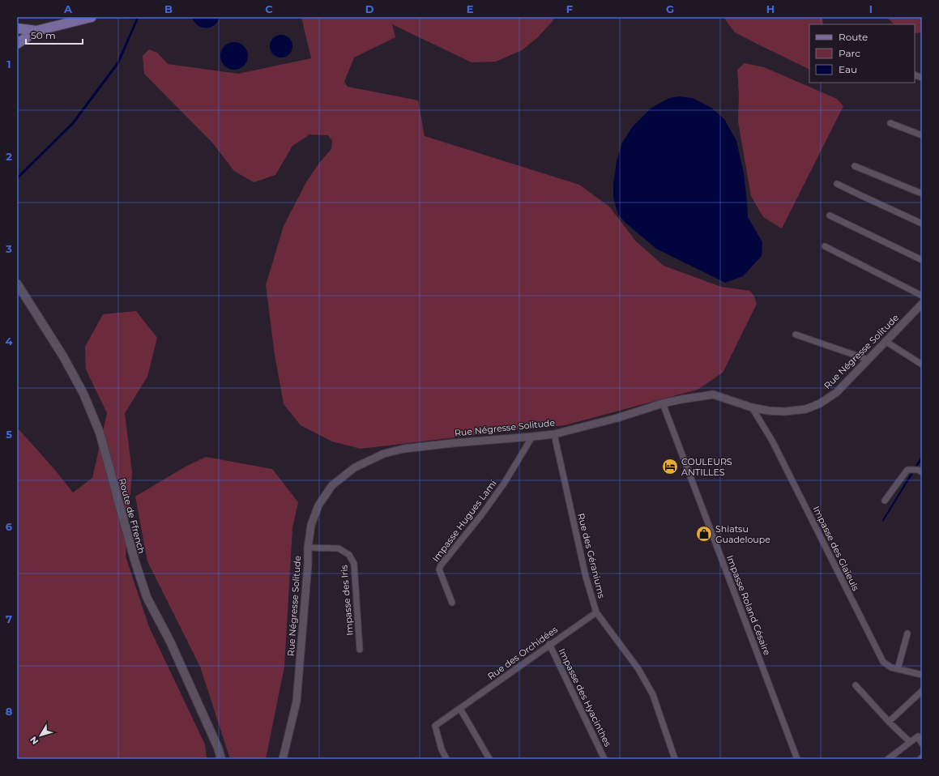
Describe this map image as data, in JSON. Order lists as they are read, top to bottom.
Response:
{
  "streets": {
    "main road": ["Route de Ffrench"],
    "street": [
      "Rue Négresse Solitude",
      "Impasse Hugues Lami",
      "Impasse des Glaïeuls",
      "Rue des Géraniums",
      "Impasse des Iris",
      "Impasse Roland Césaire",
      "Rue des Orchidées",
      "Impasse des Hyacinthes"
    ]
  },
  "crossings": [
    ["Rue Négresse Solitude", "Impasse Hugues Lami"],
    ["Rue Négresse Solitude", "Impasse des Glaïeuls"],
    ["Rue Négresse Solitude", "Rue des Géraniums"],
    ["Rue Négresse Solitude", "Impasse des Iris"],
    ["Rue Négresse Solitude", "Impasse Roland Césaire"],
    ["Rue des Géraniums", "Rue des Orchidées"],
    ["Rue des Orchidées", "Impasse des Hyacinthes"]
  ],
  "places": {
    "hotel": ["COULEURS ANTILLES"],
    "shop": ["Shiatsu Guadeloupe"]
  },
  "legend": ["Route", "Parc", "Eau"],
  "scale_bar": "50 m",
  "north": "bottom left",
  "grid": {
    "columns": [
      "A",
      "B",
      "C",
      "D",
      "E",
      "F",
      "G",
      "H",
      "I"
    ],
    "rows": [
      "1",
      "2",
      "3",
      "4",
      "5",
      "6",
      "7",
      "8"
    ]
  }
}
